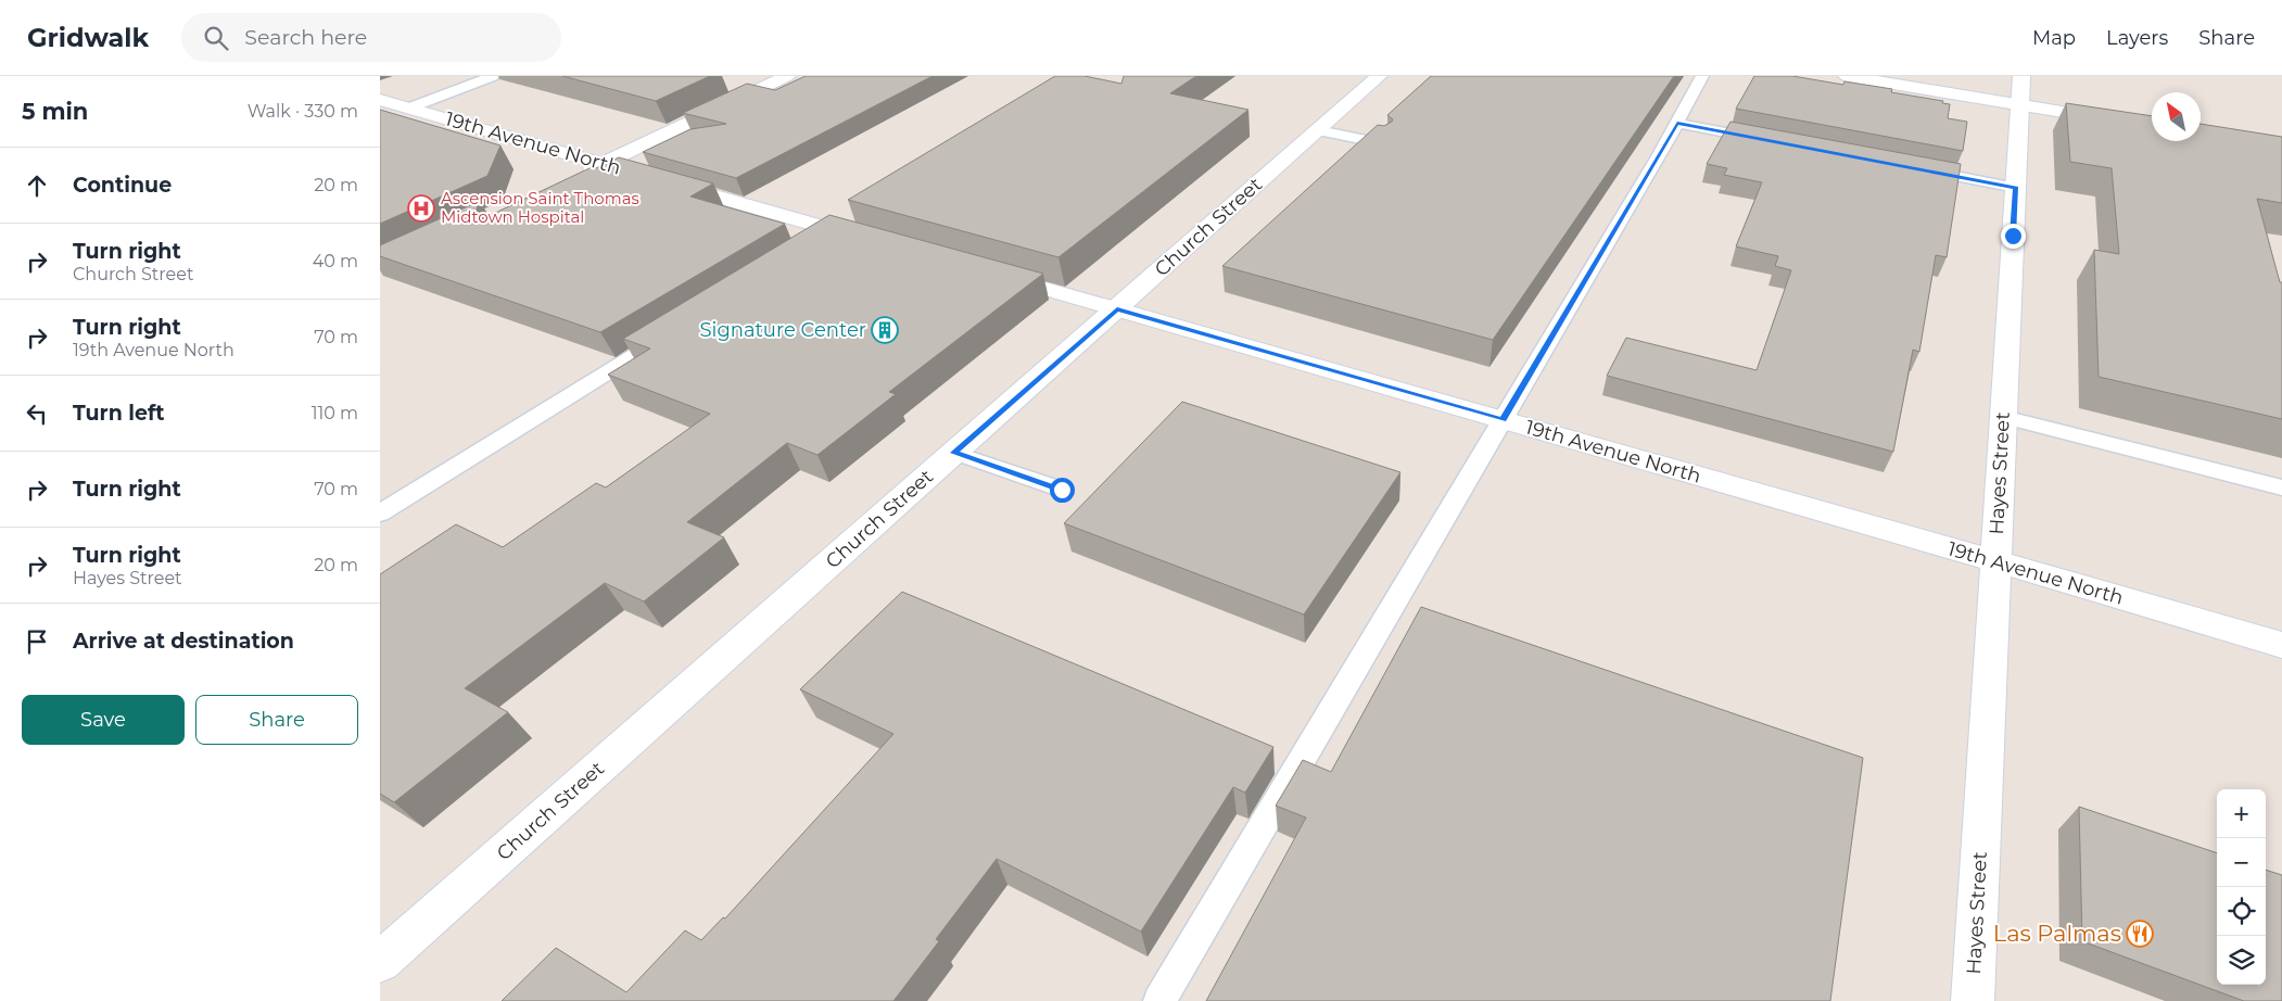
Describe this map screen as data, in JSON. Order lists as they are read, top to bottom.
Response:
{
  "streets": {
    "street": ["19th Avenue North", "Church Street", "Hayes Street"]
  },
  "crossings": [
    ["19th Avenue North", "Church Street"],
    ["19th Avenue North", "Hayes Street"]
  ],
  "places": {
    "hospital": ["Ascension Saint Thomas Midtown Hospital"],
    "building": ["Signature Center"],
    "restaurant": ["Las Palmas"]
  },
  "north": "top left",
  "page": {
    "header": "Gridwalk",
    "search": "Search here",
    "nav": ["Map", "Layers", "Share"],
    "heading": ["5 min", "Walk · 330 m"],
    "list": [
      ["Continue", "20 m"],
      ["Turn right", "Church Street", "40 m"],
      ["Turn right", "19th Avenue North", "70 m"],
      ["Turn left", "110 m"],
      ["Turn right", "70 m"],
      ["Turn right", "Hayes Street", "20 m"],
      "Arrive at destination"
    ],
    "buttons": ["Save", "Share"],
    "map_buttons": ["+", "−"]
  }
}
